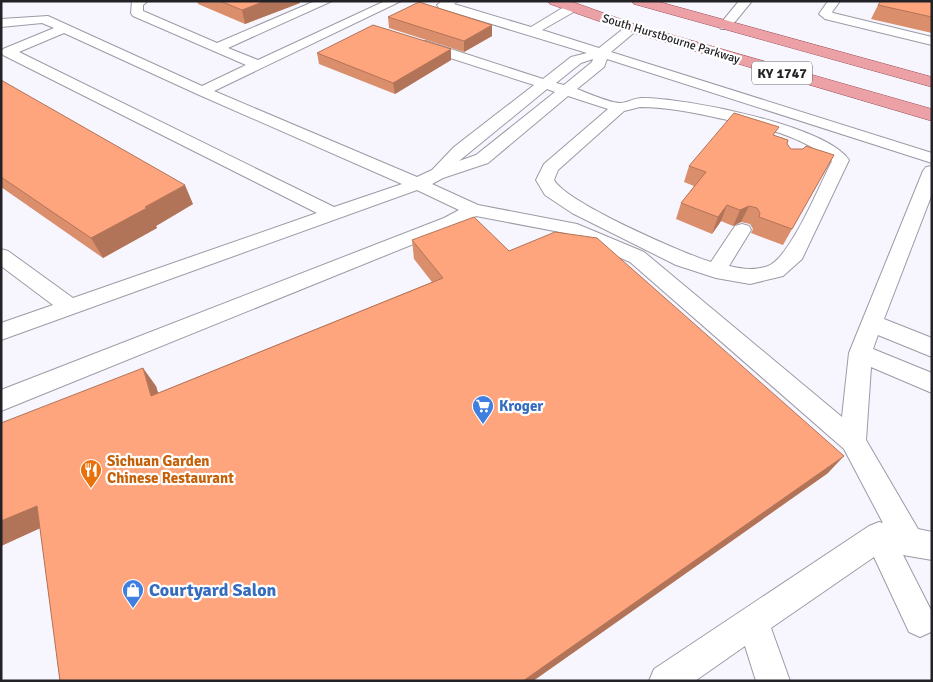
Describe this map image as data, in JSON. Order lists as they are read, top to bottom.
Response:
{
  "streets": {
    "main road": ["South Hurstbourne Parkway", "KY 1747"]
  },
  "places": {
    "supermarket": ["Kroger"],
    "restaurant": ["Sichuan Garden Chinese Restaurant"],
    "shop": ["Courtyard Salon"]
  }
}
